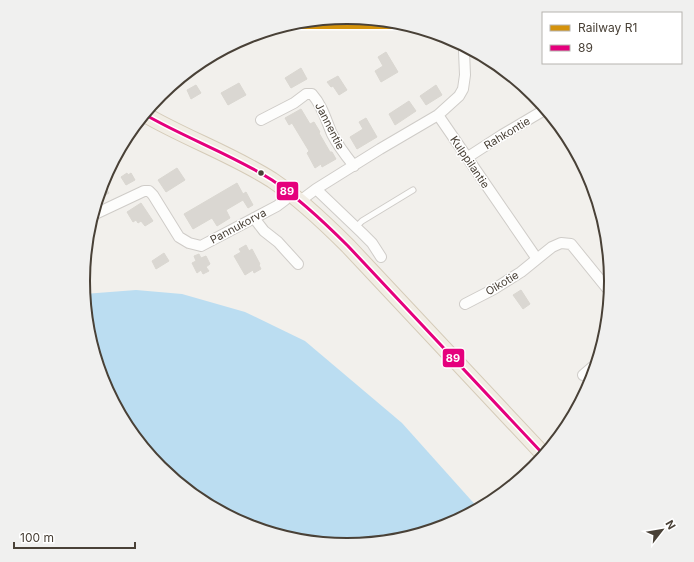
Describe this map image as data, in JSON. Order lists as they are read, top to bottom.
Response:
{
  "streets": {
    "street": [
      "Jannentie",
      "Rahkontie",
      "Kulppilantie",
      "Pannukorva",
      "Oikotie"
    ]
  },
  "crossings": [
    ["Rahkontie", "Kulppilantie"],
    ["Kulppilantie", "Oikotie"]
  ],
  "lines": ["rail line R1", "transit line 89"],
  "legend": ["Railway R1", "89"],
  "scale_bar": "100 m",
  "north": "top right"
}
